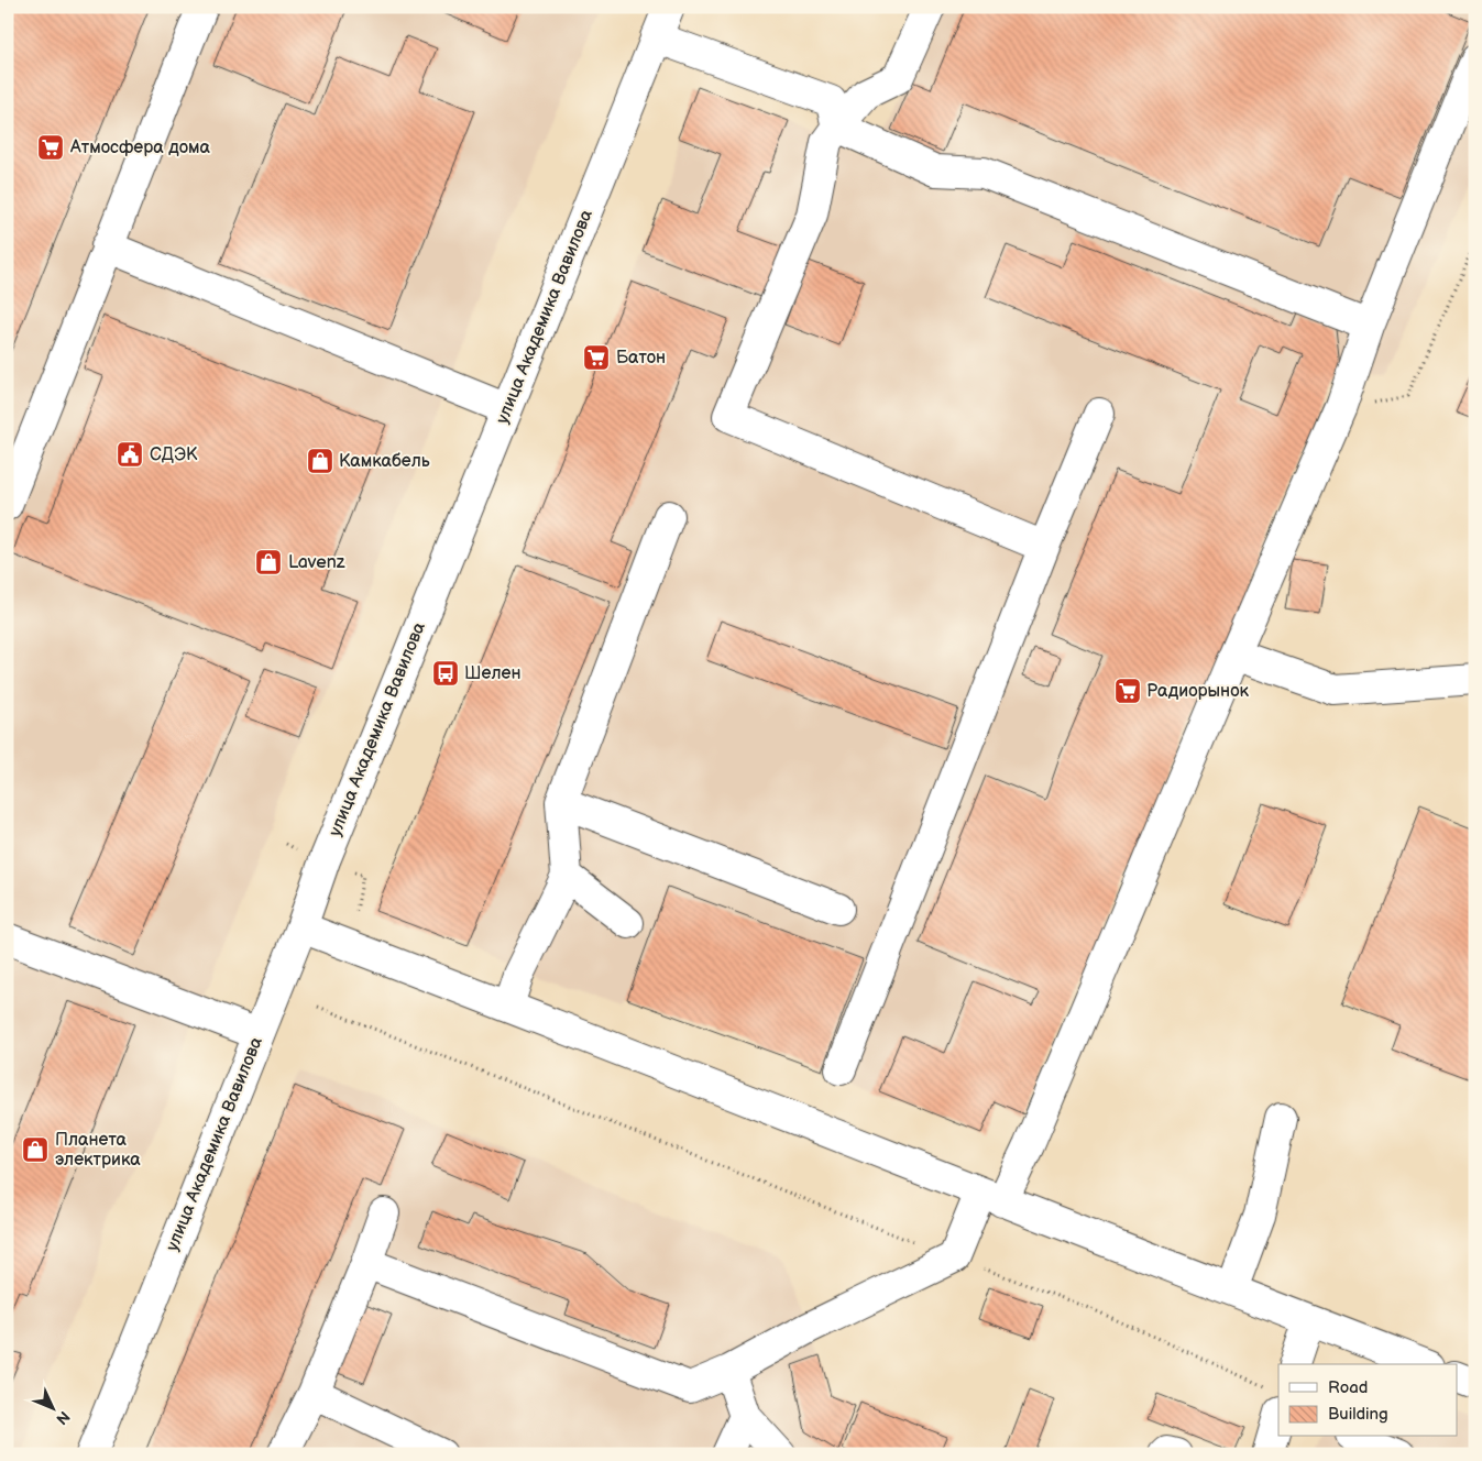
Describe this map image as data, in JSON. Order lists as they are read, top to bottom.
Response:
{
  "streets": {
    "street": ["улица Академика Вавилова"]
  },
  "places": {
    "supermarket": ["Атмосфера дома", "Батон", "Радиорынок"],
    "public building": ["СДЭК"],
    "shop": ["Камкабель", "Lavenz", "Планета электрика"],
    "bus stop": ["Шелен"]
  },
  "legend": ["Road", "Building"],
  "north": "bottom right"
}
